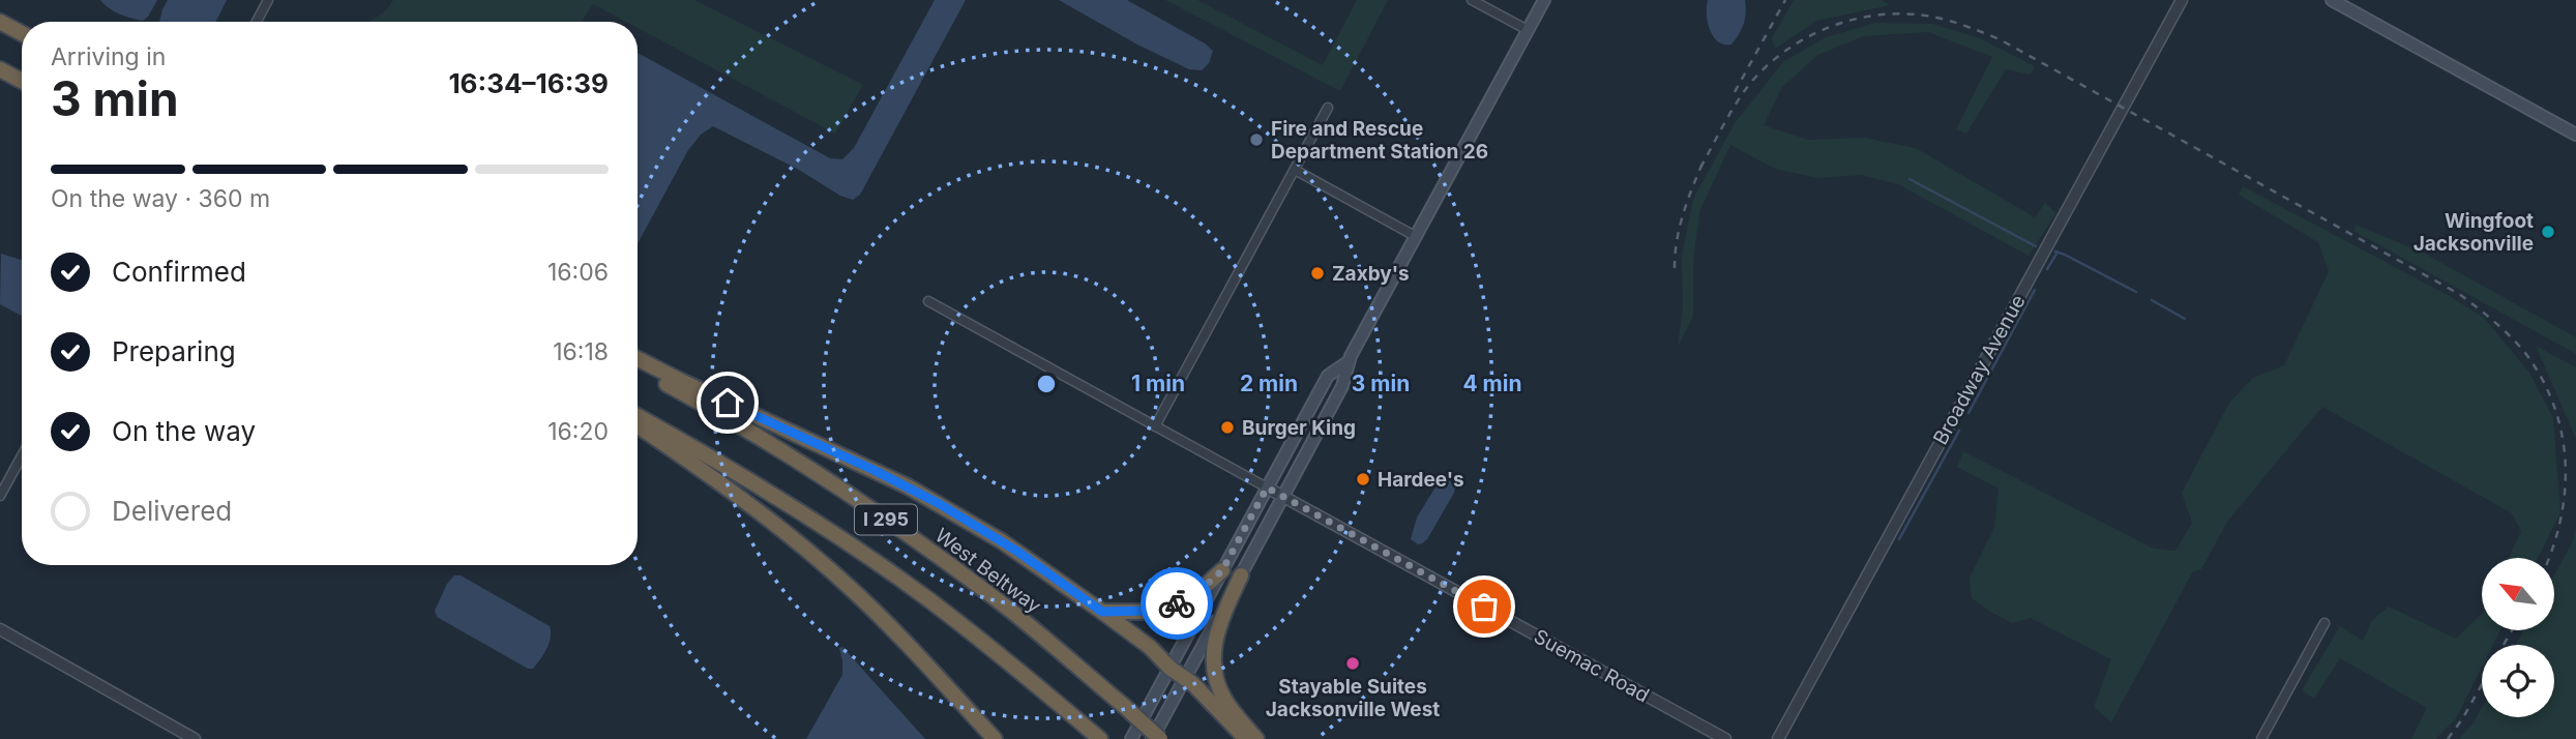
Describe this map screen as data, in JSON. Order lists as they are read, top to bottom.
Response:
{
  "streets": {
    "highway": ["I 295", "West Beltway"],
    "street": ["Broadway Avenue", "Suemac Road"]
  },
  "places": [
    "Fire and Rescue Department Station 26",
    "Wingfoot Jacksonville",
    "Zaxby's",
    "Burger King",
    "Hardee's",
    "Stayable Suites Jacksonville West"
  ],
  "north": "top left",
  "page": {
    "heading": ["3 min", "Arriving in", "16:34–16:39"],
    "bar": "On the way · 360 m",
    "list": [
      ["Confirmed", "16:06"],
      ["Preparing", "16:18"],
      ["On the way", "16:20"],
      "Delivered"
    ]
  },
  "rings": [
    "1 min",
    "2 min",
    "3 min",
    "4 min"
  ]
}
